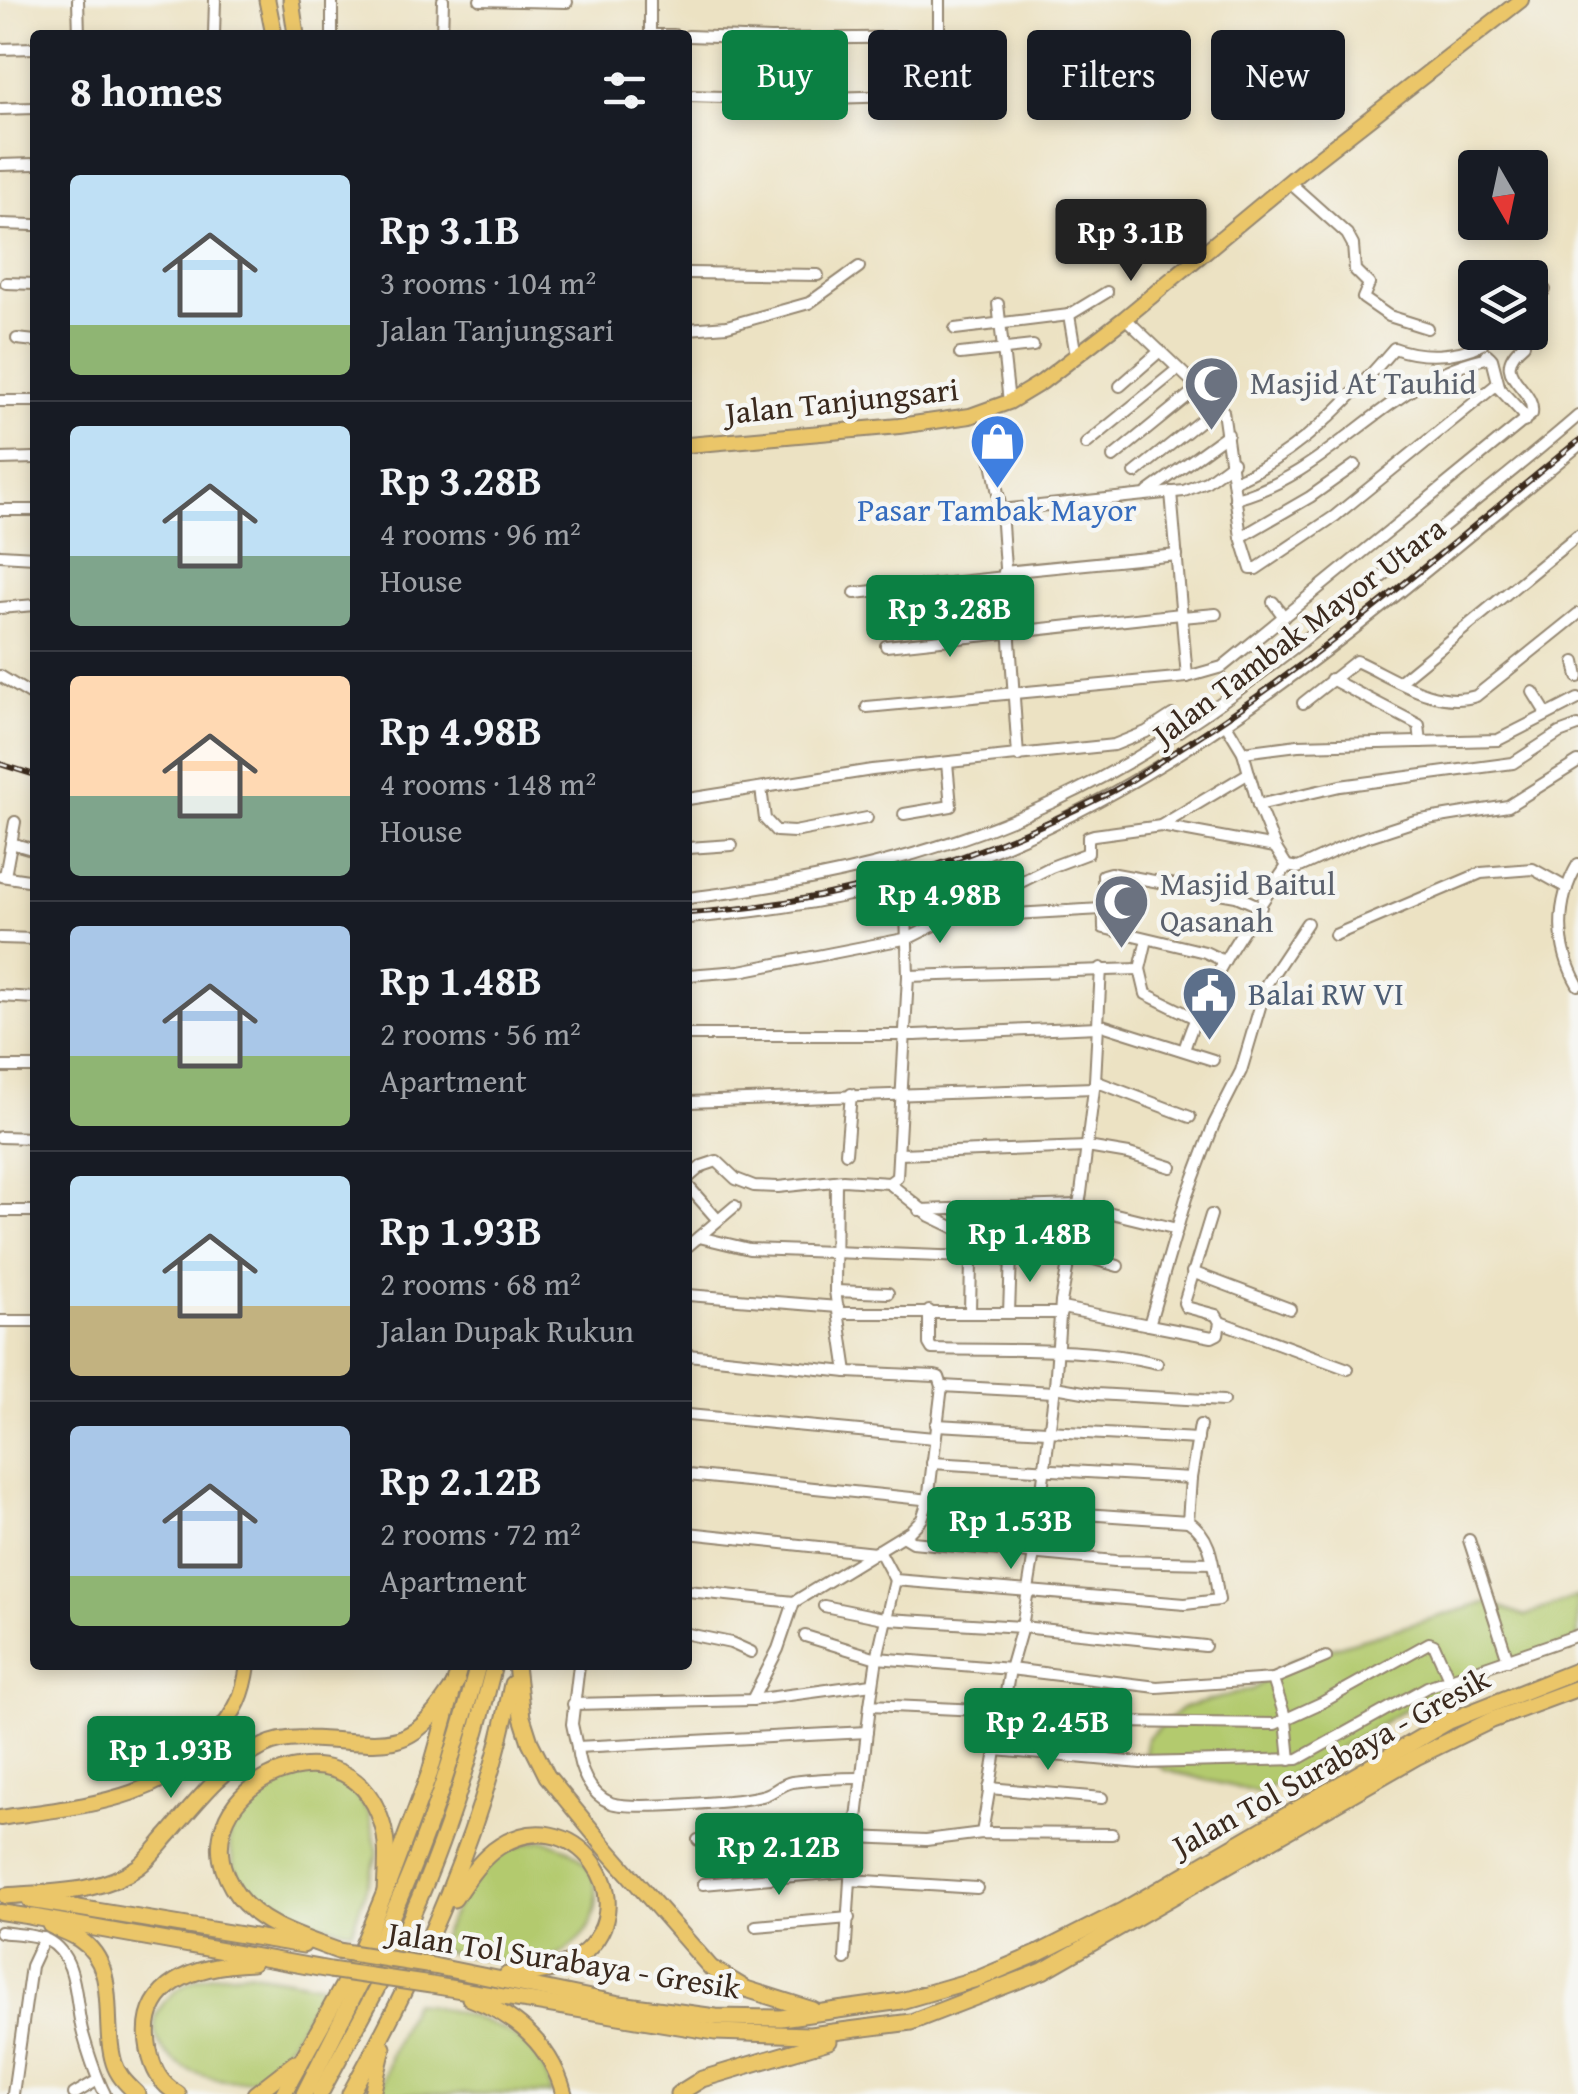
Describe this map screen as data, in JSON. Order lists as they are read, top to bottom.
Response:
{
  "streets": {
    "highway": ["Jalan Tol Surabaya - Gresik"],
    "main road": ["Jalan Tanjungsari"],
    "street": ["Jalan Tambak Mayor Utara"]
  },
  "places": {
    "mosque": ["Masjid At Tauhid", "Masjid Baitul Qasanah"],
    "shop": ["Pasar Tambak Mayor"],
    "public building": ["Balai RW VI"]
  },
  "north": "bottom",
  "page": {
    "chip": [
      "Buy",
      "Rent",
      "Filters",
      "New"
    ],
    "heading": "8 homes",
    "list": [
      {
        "name": "Rp 3.1B",
        "note": "3 rooms · 104 m² · Jalan Tanjungsari"
      },
      {
        "name": "Rp 3.28B",
        "note": "4 rooms · 96 m² · House"
      },
      {
        "name": "Rp 4.98B",
        "note": "4 rooms · 148 m² · House"
      },
      {
        "name": "Rp 1.48B",
        "note": "2 rooms · 56 m² · Apartment"
      },
      {
        "name": "Rp 1.93B",
        "note": "2 rooms · 68 m² · Jalan Dupak Rukun"
      },
      {
        "name": "Rp 2.12B",
        "note": "2 rooms · 72 m² · Apartment"
      }
    ],
    "price": [
      "Rp 3.1B",
      "Rp 3.28B",
      "Rp 4.98B",
      "Rp 1.48B",
      "Rp 1.53B",
      "Rp 2.45B",
      "Rp 1.93B",
      "Rp 2.12B"
    ]
  }
}
